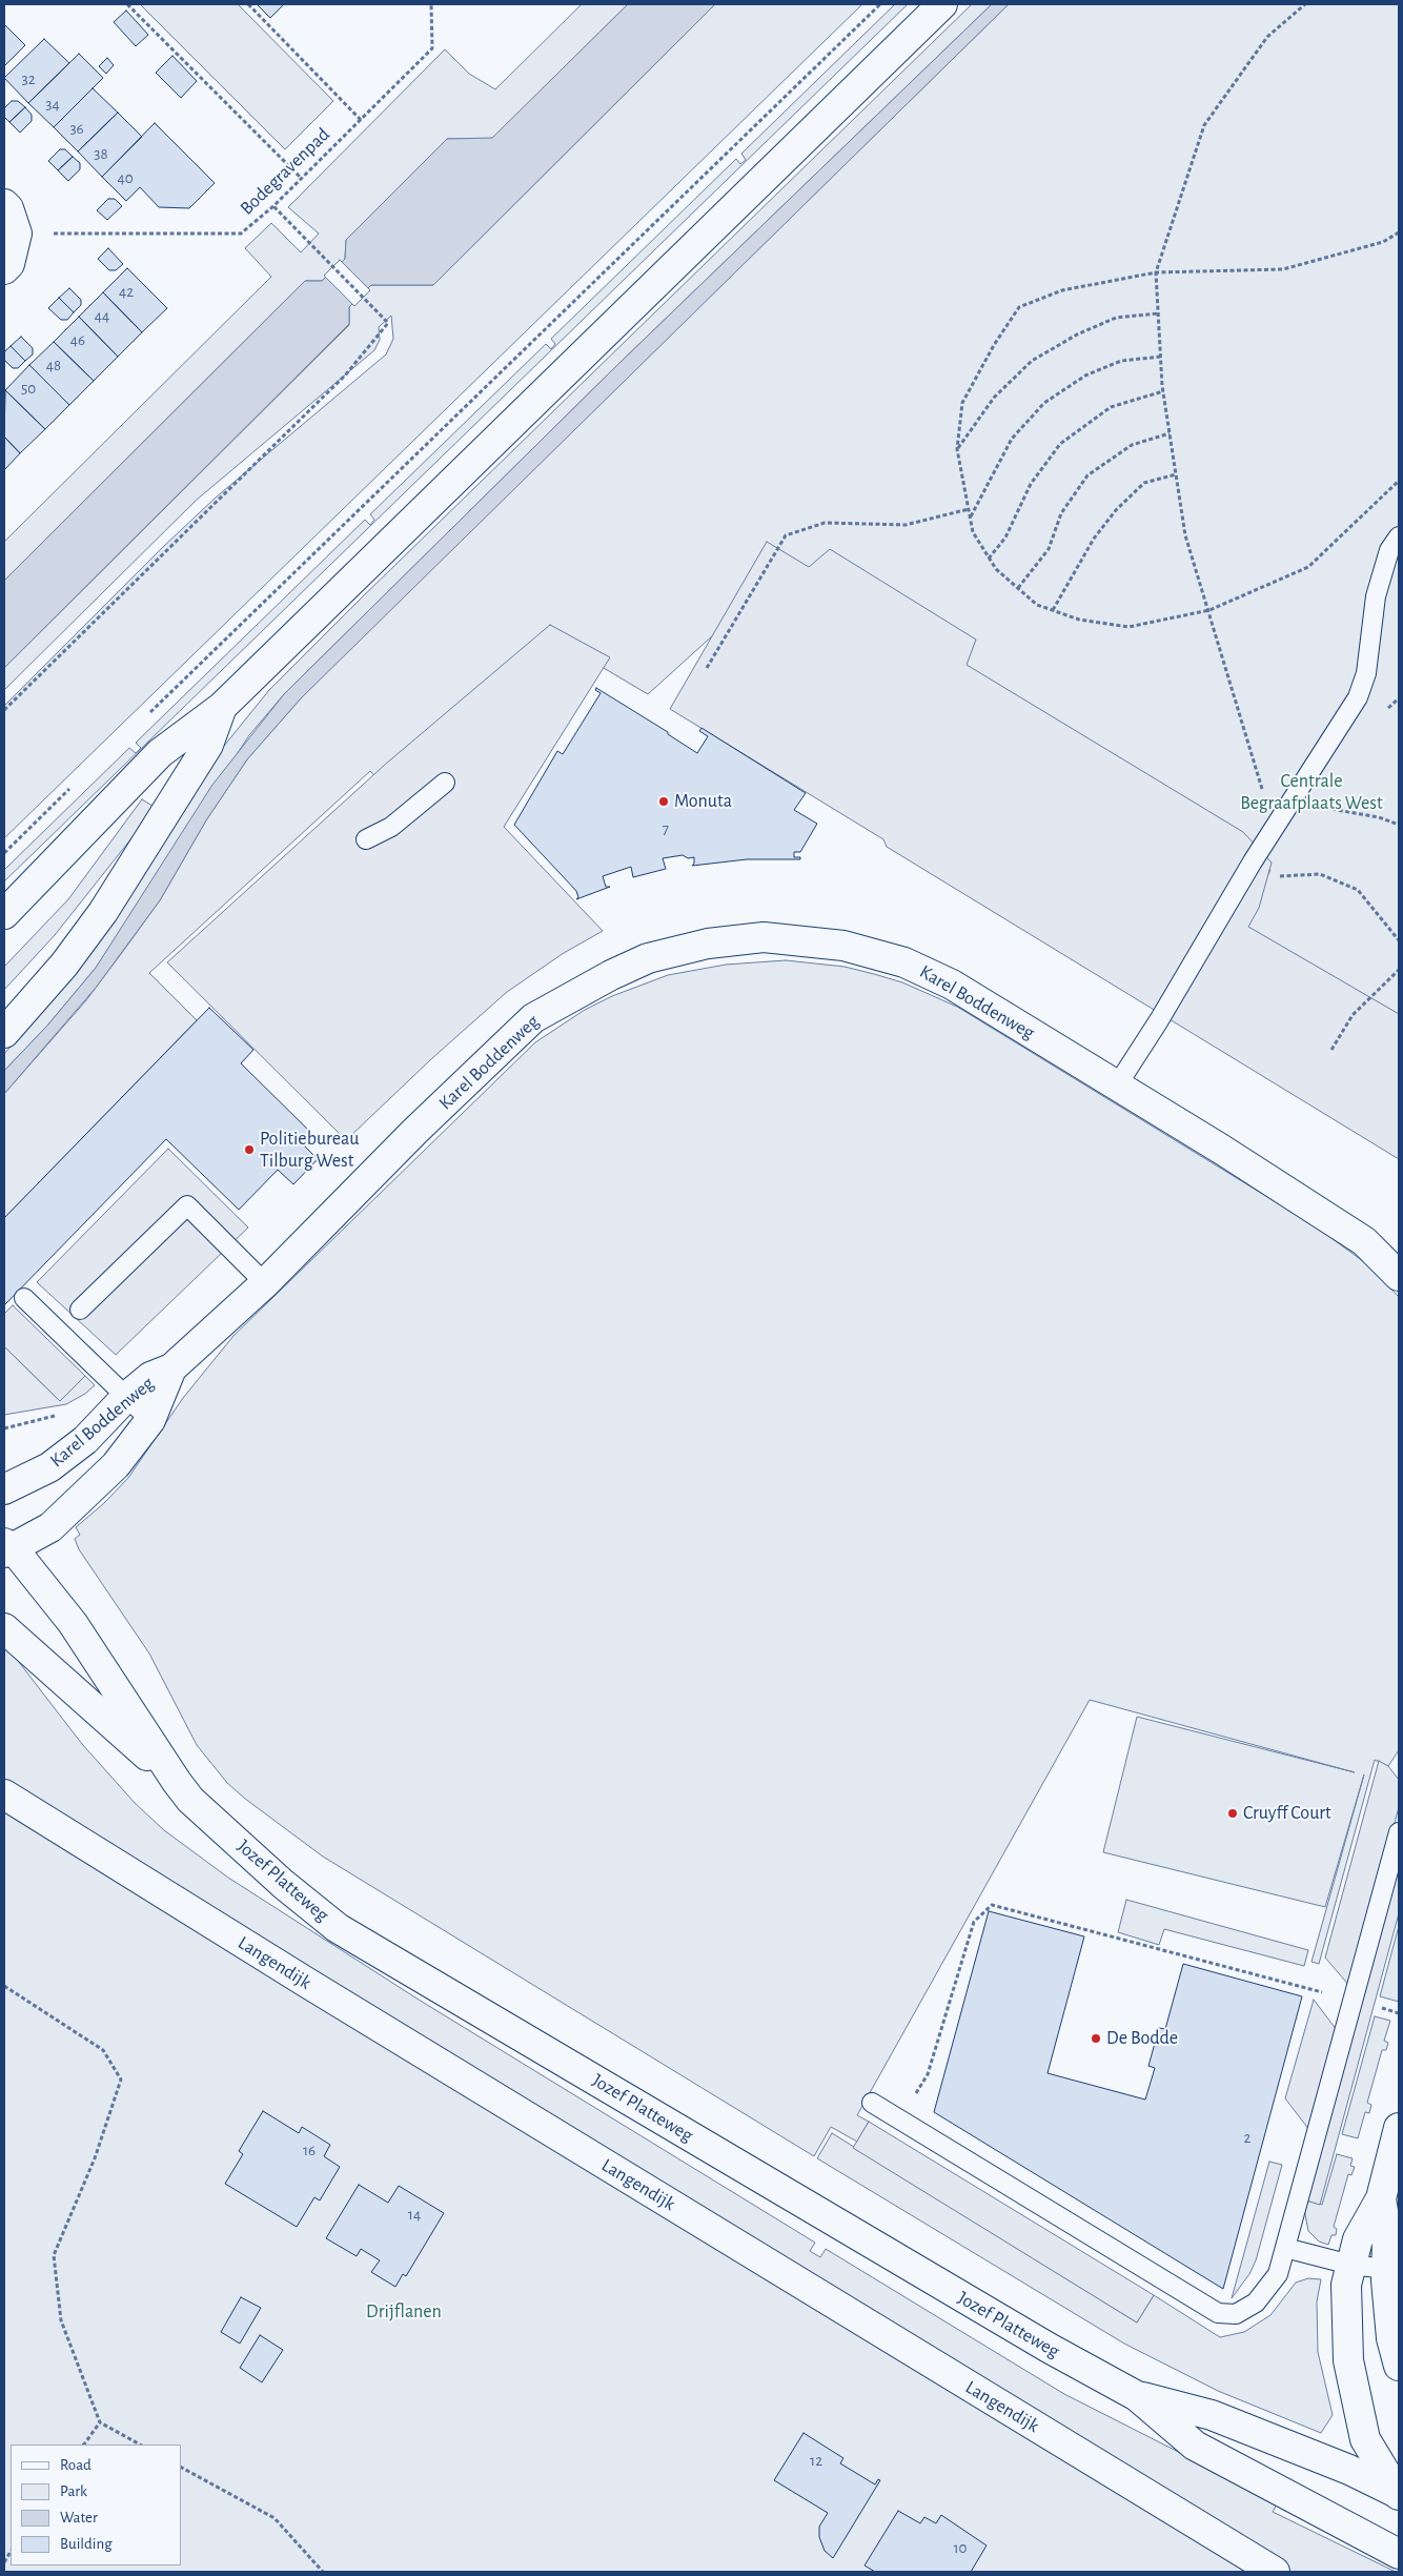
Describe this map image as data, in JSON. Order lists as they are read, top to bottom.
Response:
{
  "streets": {
    "street": ["Karel Boddenweg", "Jozef Platteweg", "Langendijk"],
    "path": ["Bodegravenpad"]
  },
  "crossings": [
    ["Karel Boddenweg", "Jozef Platteweg"]
  ],
  "parks": ["Centrale Begraafplaats West", "Drijflanen"],
  "places": [
    "Monuta",
    "Politiebureau Tilburg West",
    "Cruyff Court",
    "De Bodde"
  ],
  "house_numbers": [
    "32",
    "34",
    "36",
    "38",
    "40",
    "42",
    "44",
    "46",
    "48",
    "50",
    "7",
    "2",
    "16",
    "14",
    "12",
    "10"
  ],
  "legend": [
    "Road",
    "Park",
    "Water",
    "Building"
  ]
}
